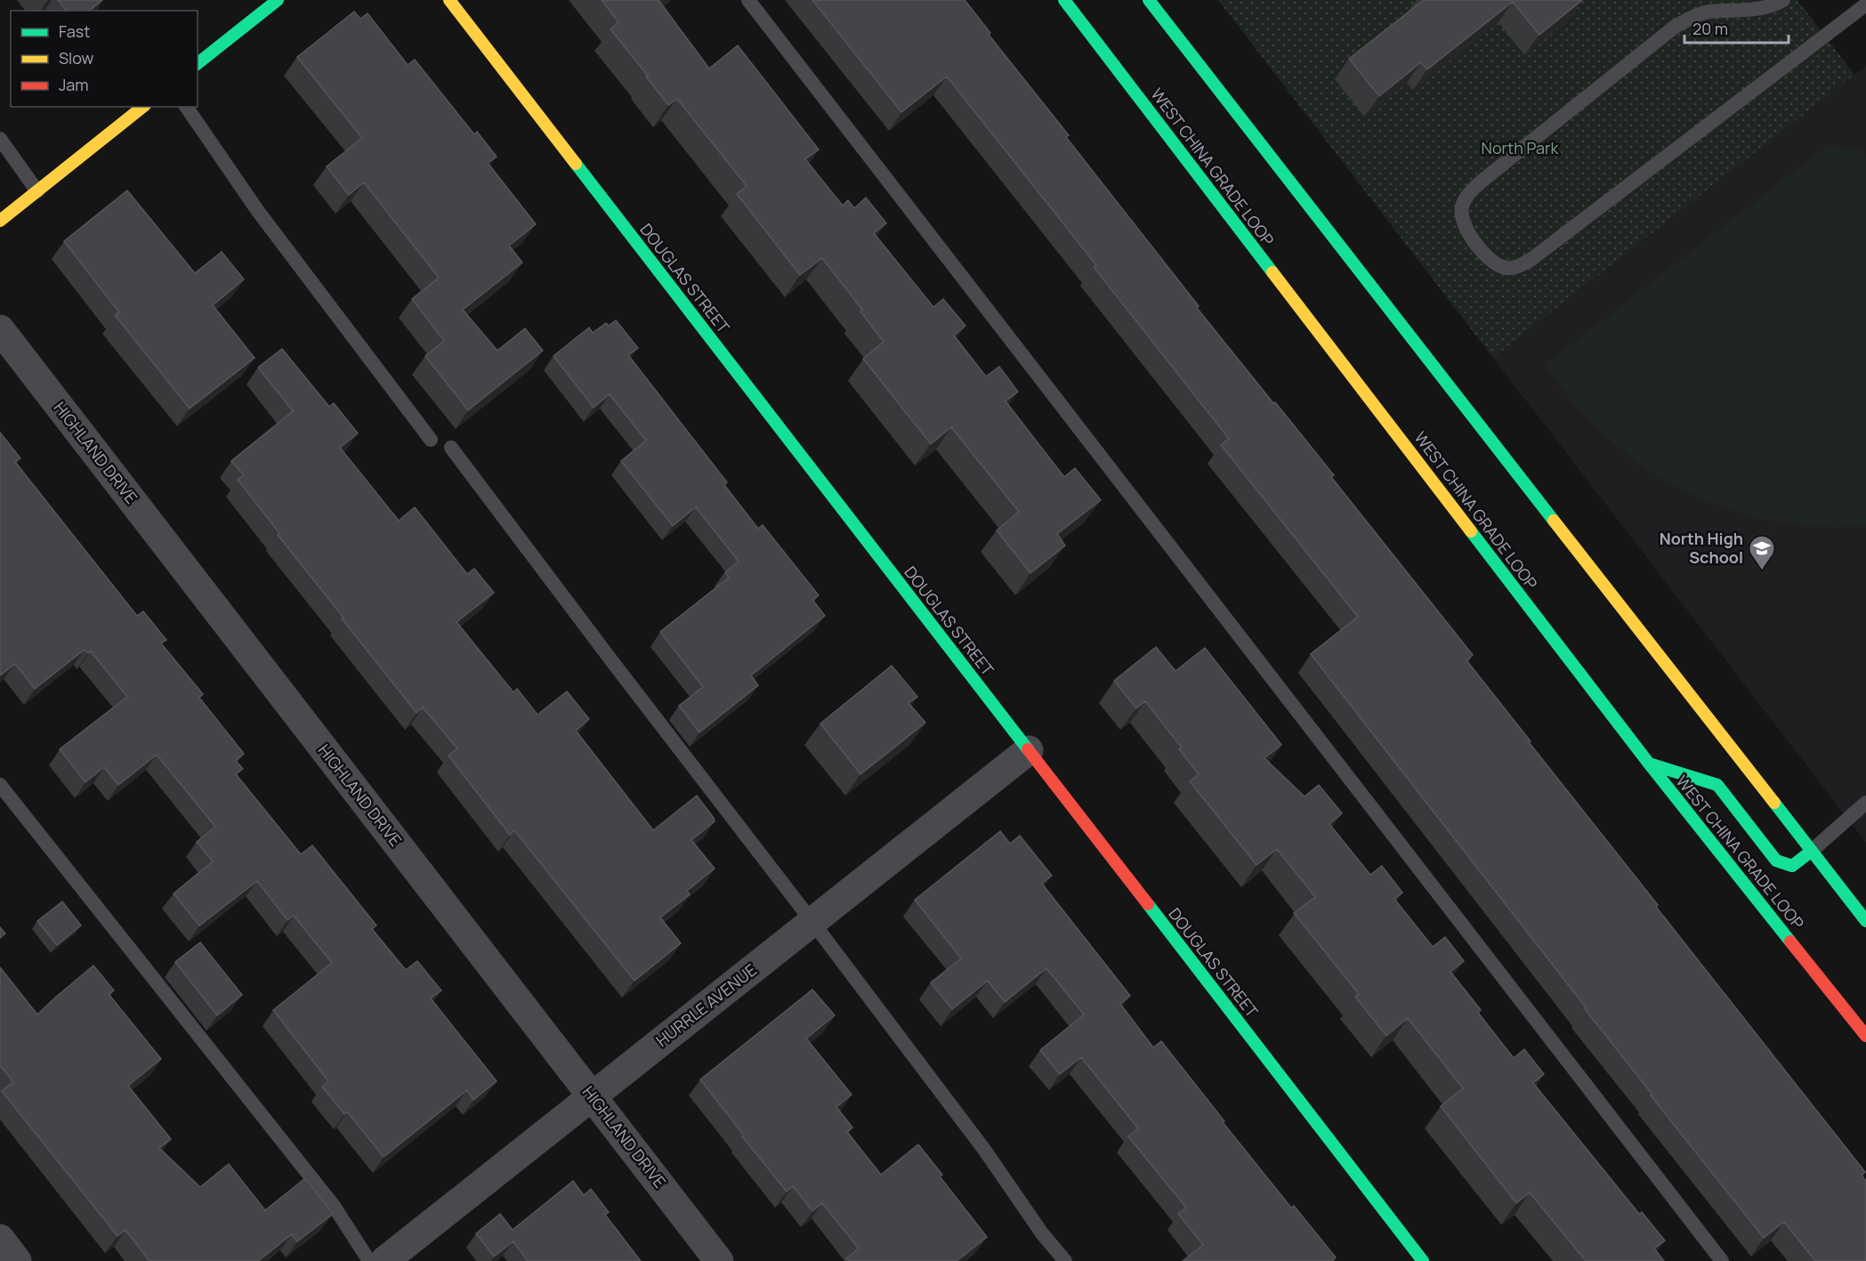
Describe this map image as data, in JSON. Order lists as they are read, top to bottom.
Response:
{
  "streets": {
    "main road": ["WEST CHINA GRADE LOOP", "DOUGLAS STREET"],
    "street": ["HIGHLAND DRIVE", "HURRLE AVENUE"]
  },
  "crossings": [
    ["DOUGLAS STREET", "HURRLE AVENUE"],
    ["HIGHLAND DRIVE", "HURRLE AVENUE"]
  ],
  "parks": ["North Park"],
  "places": {
    "school or university": ["North High School"]
  },
  "legend": ["Fast", "Slow", "Jam"],
  "scale_bar": "20 m"
}
